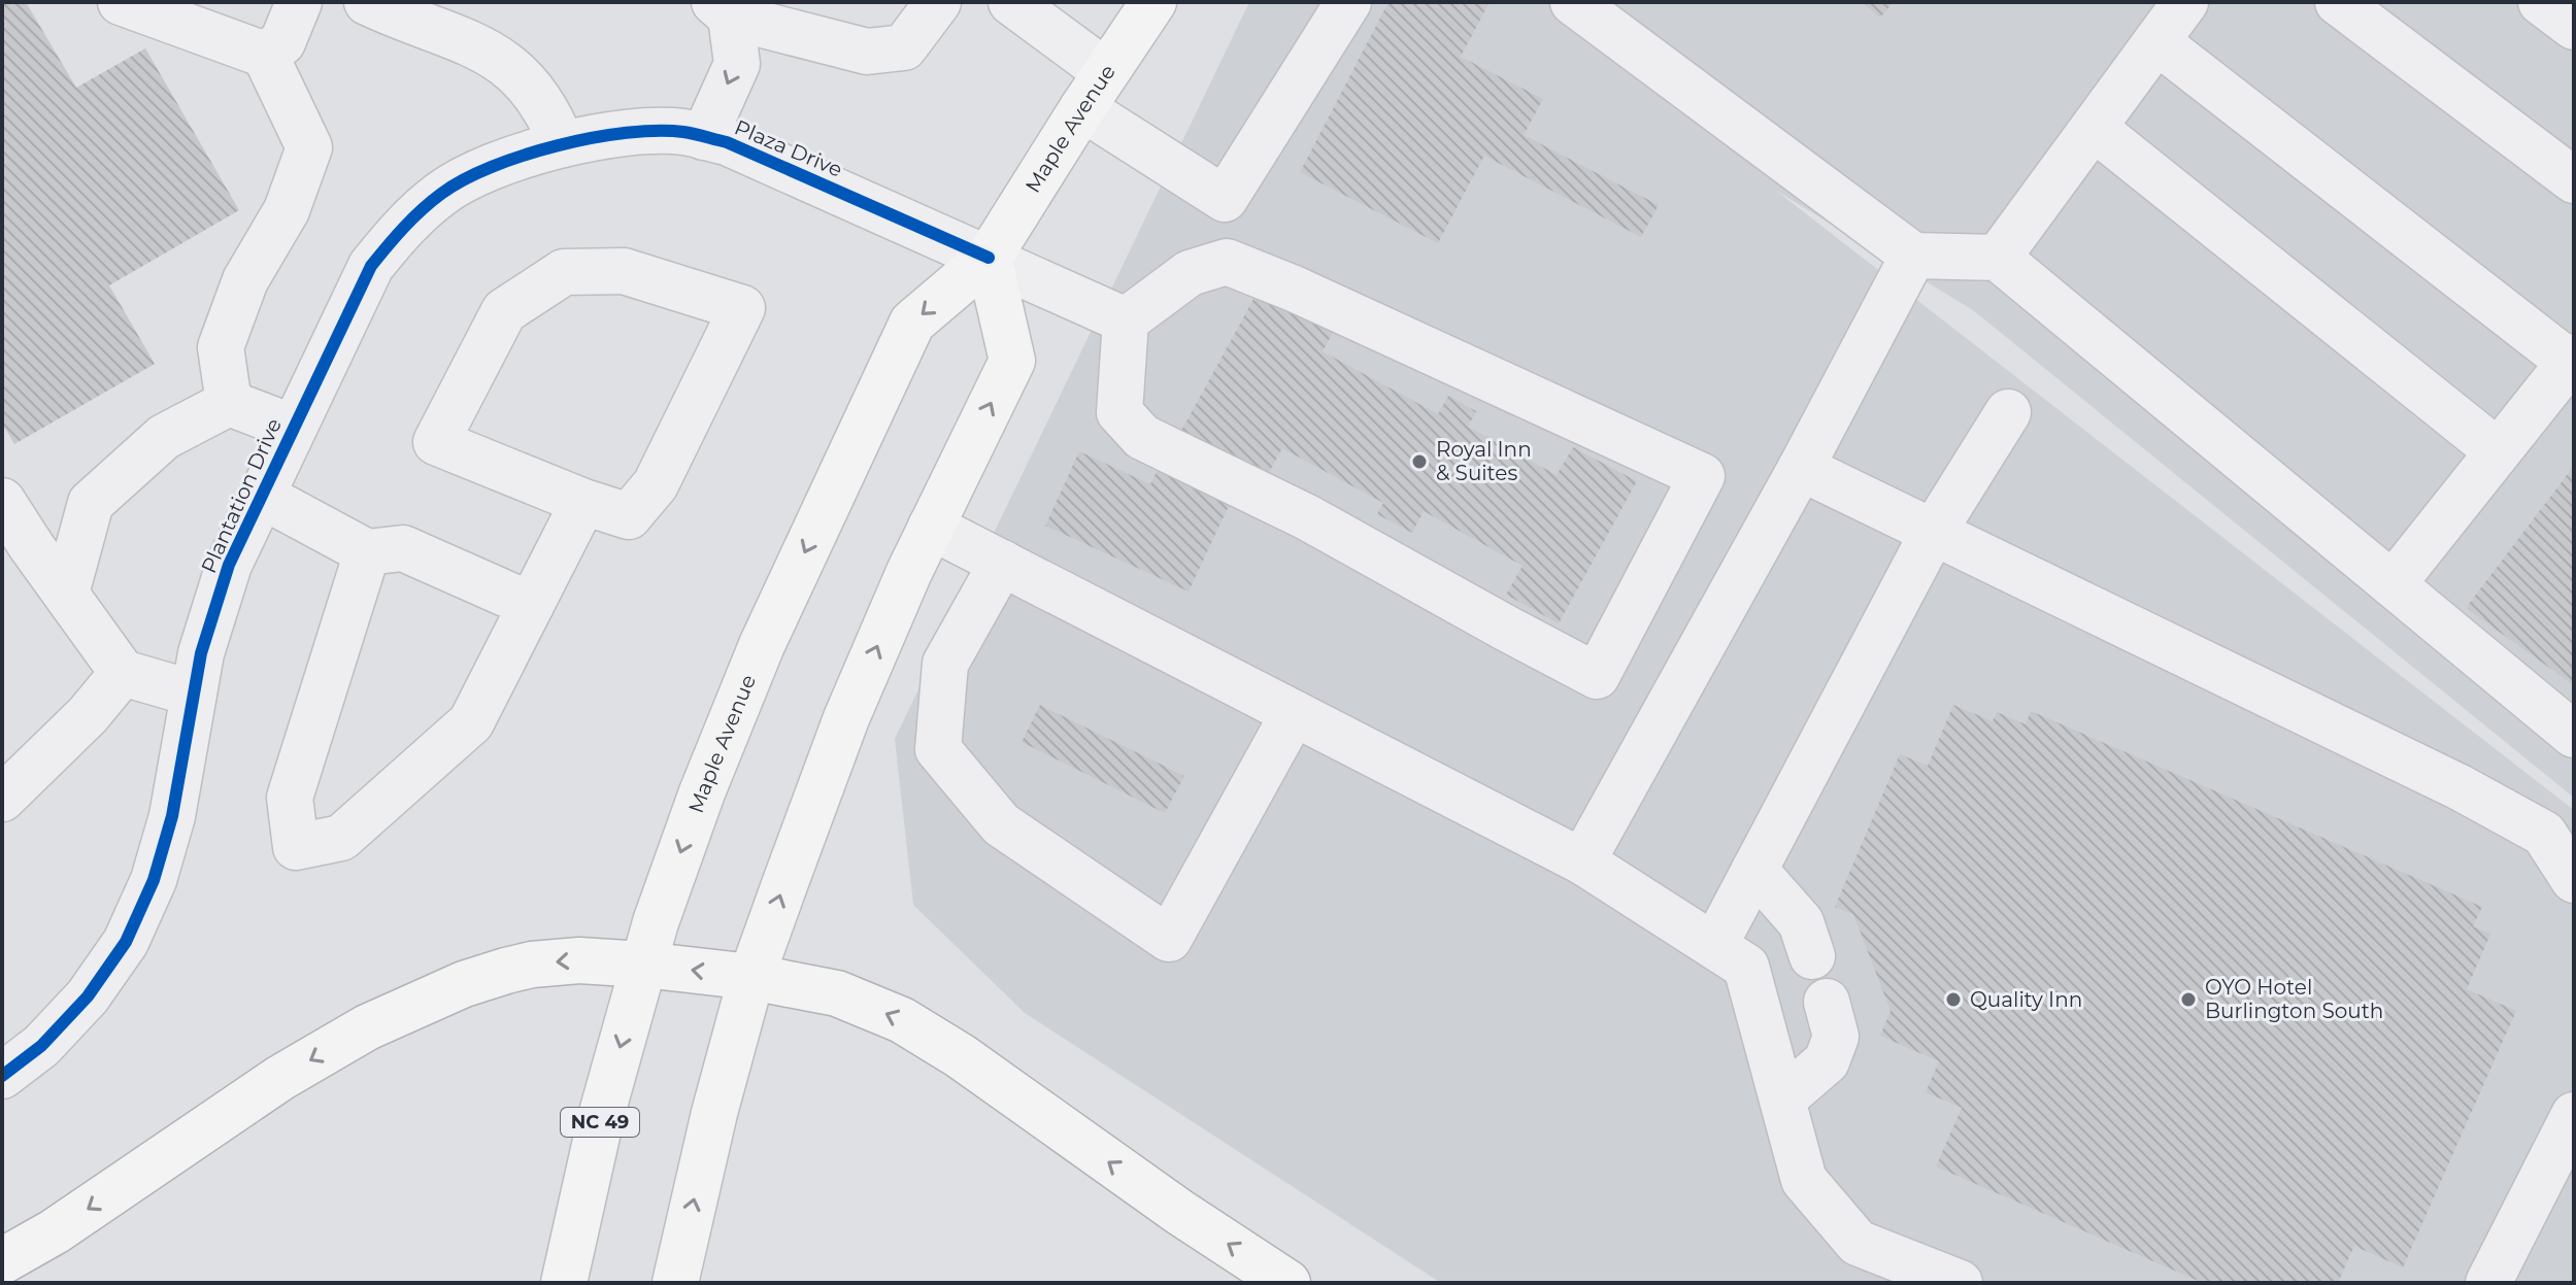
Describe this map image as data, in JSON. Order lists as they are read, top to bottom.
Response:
{
  "streets": {
    "main road": ["Maple Avenue", "NC 49"],
    "street": ["Plaza Drive", "Plantation Drive"]
  },
  "crossings": [
    ["Maple Avenue", "Plaza Drive"],
    ["Plaza Drive", "Plantation Drive"]
  ],
  "places": ["Royal Inn & Suites", "Quality Inn", "OYO Hotel Burlington South"]
}
